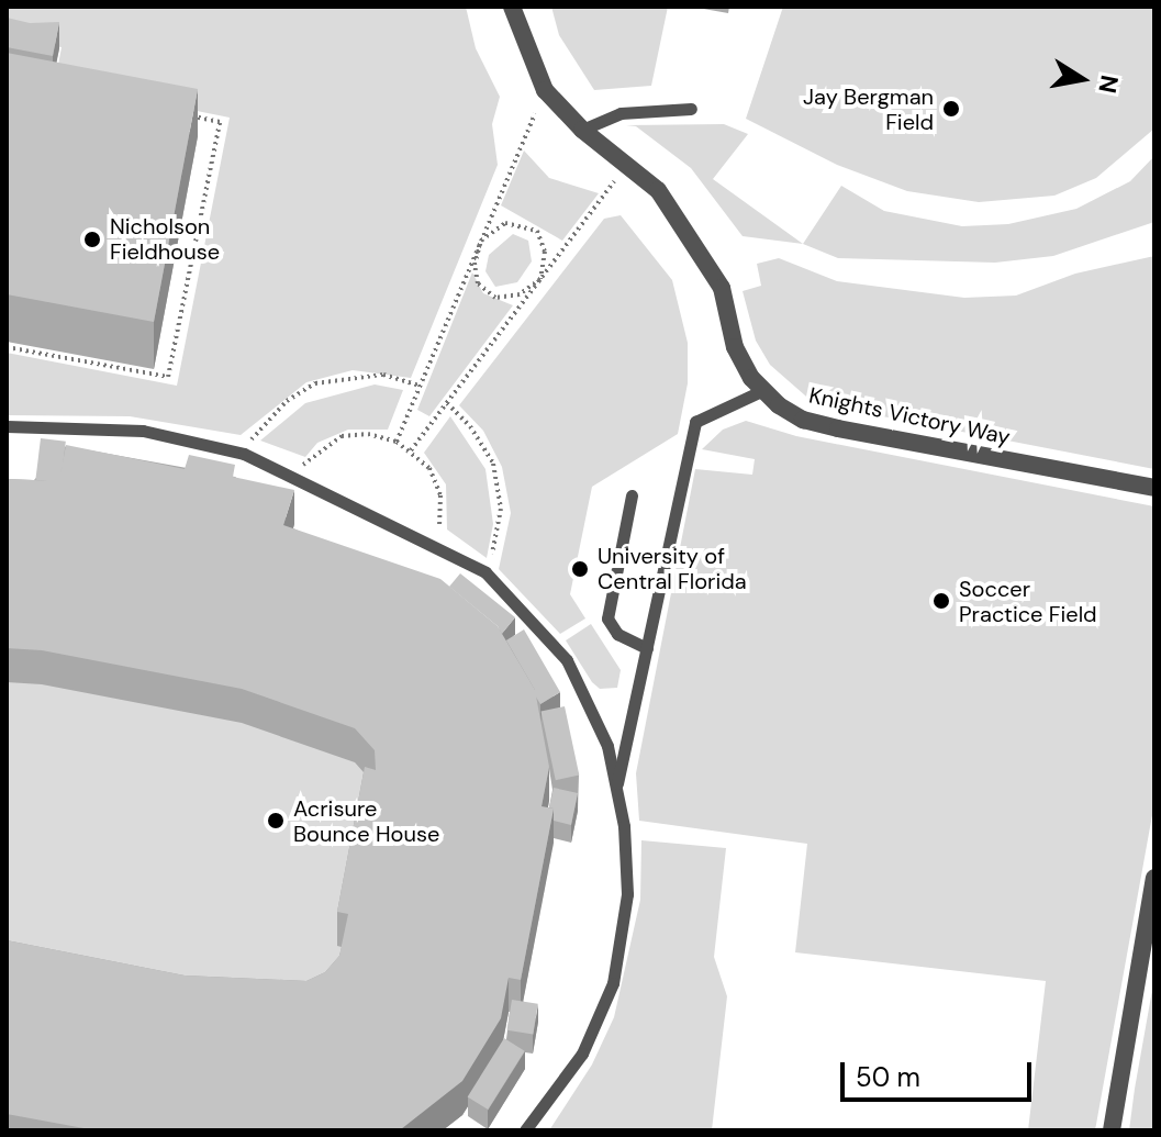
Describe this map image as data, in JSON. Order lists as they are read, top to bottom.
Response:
{
  "streets": {
    "street": ["Knights Victory Way"]
  },
  "places": [
    "Jay Bergman Field",
    "Nicholson Fieldhouse",
    "University of Central Florida",
    "Soccer Practice Field",
    "Acrisure Bounce House"
  ],
  "scale_bar": "50 m",
  "north": "right"
}
